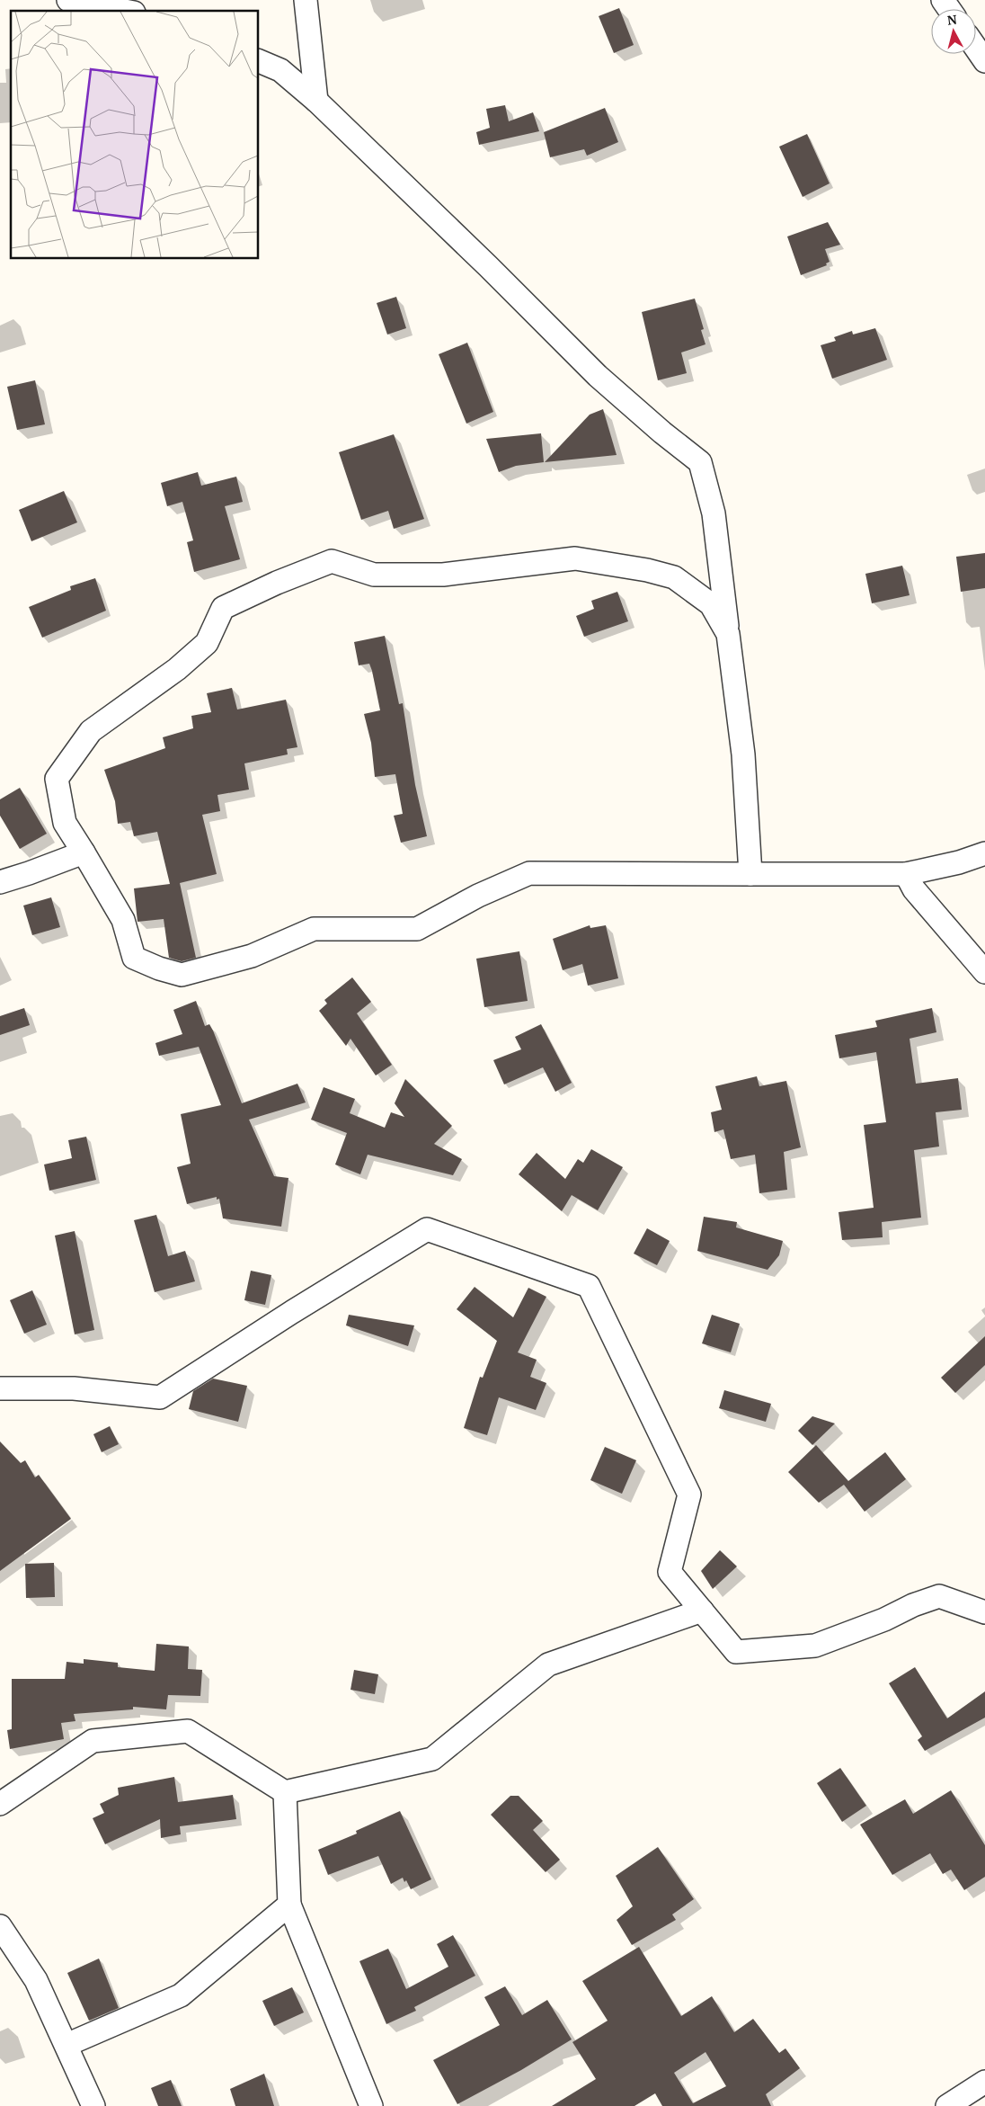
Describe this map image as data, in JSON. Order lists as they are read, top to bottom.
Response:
{
  "north": "top"
}
